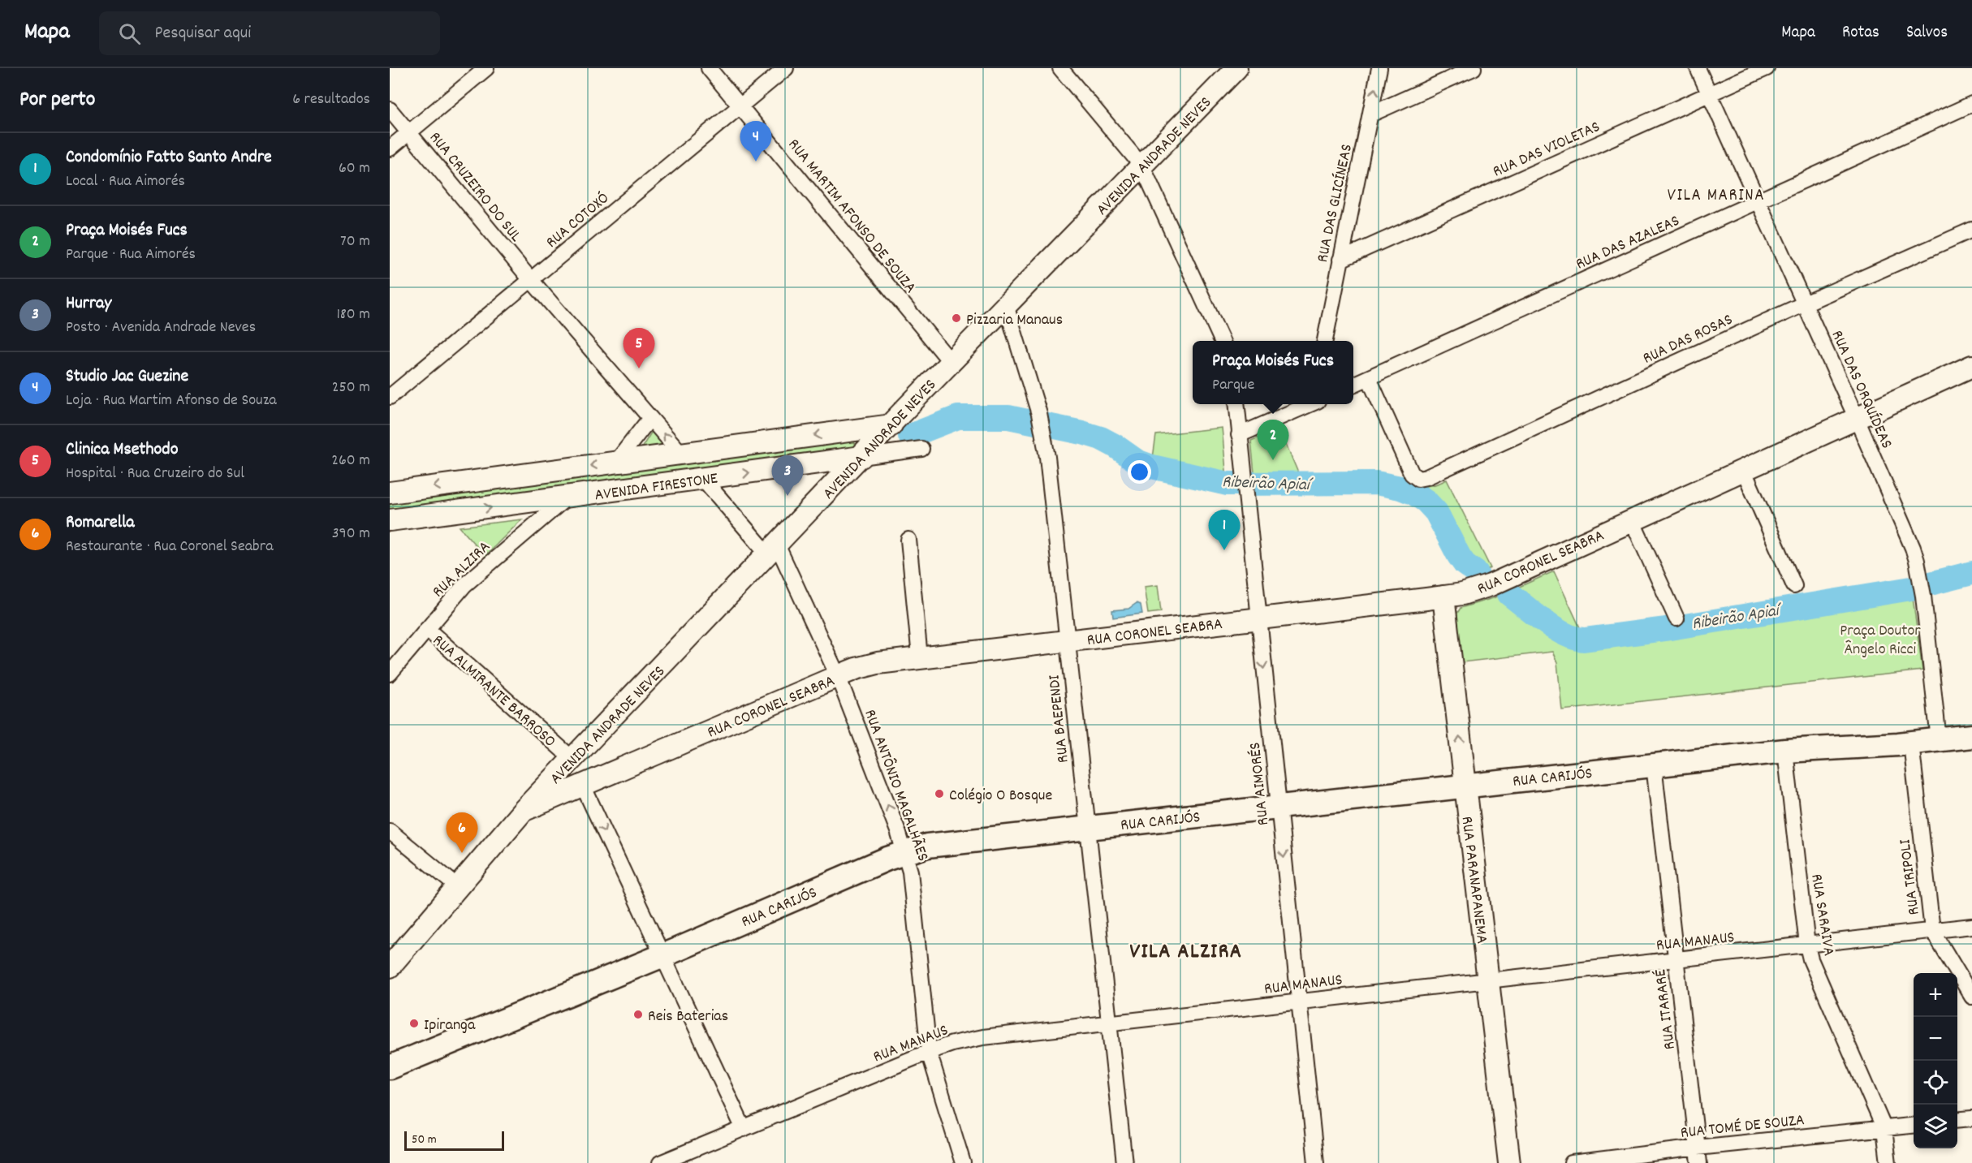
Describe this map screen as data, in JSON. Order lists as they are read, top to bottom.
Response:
{
  "streets": {
    "main road": [
      "AVENIDA ANDRADE NEVES",
      "AVENIDA FIRESTONE",
      "RUA CORONEL SEABRA",
      "RUA ALMIRANTE BARROSO",
      "RUA CARIJÓS",
      "RUA PARANAPANEMA"
    ],
    "street": [
      "RUA DAS VIOLETAS",
      "RUA CRUZEIRO DO SUL",
      "RUA DAS GLICÍNEAS",
      "RUA MARTIM AFONSO DE SOUZA",
      "RUA COTOXÓ",
      "RUA DAS AZALEAS",
      "RUA DAS ROSAS",
      "RUA DAS ORQUÍDEAS",
      "RUA ALZIRA",
      "RUA BAEPENDI",
      "RUA AIMORÉS",
      "RUA ANTÔNIO MAGALHÃES",
      "RUA TRIPOLI",
      "RUA SARAIVA",
      "RUA MANAUS",
      "RUA ITARARÉ",
      "RUA TOMÉ DE SOUZA"
    ]
  },
  "crossings": [
    ["RUA DAS VIOLETAS", "RUA DAS GLICÍNEAS"],
    ["RUA DAS VIOLETAS", "RUA DAS ORQUÍDEAS"],
    ["AVENIDA ANDRADE NEVES", "RUA MARTIM AFONSO DE SOUZA"],
    ["AVENIDA ANDRADE NEVES", "AVENIDA FIRESTONE"],
    ["AVENIDA ANDRADE NEVES", "RUA CORONEL SEABRA"],
    ["AVENIDA ANDRADE NEVES", "RUA ALMIRANTE BARROSO"],
    ["AVENIDA ANDRADE NEVES", "RUA BAEPENDI"],
    ["AVENIDA ANDRADE NEVES", "RUA ANTÔNIO MAGALHÃES"],
    ["RUA CRUZEIRO DO SUL", "RUA COTOXÓ"],
    ["RUA CRUZEIRO DO SUL", "AVENIDA FIRESTONE"],
    ["RUA MARTIM AFONSO DE SOUZA", "RUA COTOXÓ"],
    ["RUA DAS AZALEAS", "RUA DAS ROSAS"],
    ["RUA DAS AZALEAS", "RUA DAS ORQUÍDEAS"],
    ["RUA DAS ROSAS", "RUA DAS ORQUÍDEAS"],
    ["RUA DAS ORQUÍDEAS", "RUA CORONEL SEABRA"],
    ["RUA DAS ORQUÍDEAS", "RUA CARIJÓS"],
    ["AVENIDA FIRESTONE", "RUA ALZIRA"],
    ["RUA CORONEL SEABRA", "RUA ALMIRANTE BARROSO"],
    ["RUA CORONEL SEABRA", "RUA BAEPENDI"],
    ["RUA CORONEL SEABRA", "RUA AIMORÉS"],
    ["RUA CORONEL SEABRA", "RUA ANTÔNIO MAGALHÃES"],
    ["RUA CORONEL SEABRA", "RUA PARANAPANEMA"],
    ["RUA ALZIRA", "RUA ALMIRANTE BARROSO"],
    ["RUA BAEPENDI", "RUA CARIJÓS"],
    ["RUA BAEPENDI", "RUA MANAUS"],
    ["RUA CARIJÓS", "RUA AIMORÉS"],
    ["RUA CARIJÓS", "RUA ANTÔNIO MAGALHÃES"],
    ["RUA CARIJÓS", "RUA TRIPOLI"],
    ["RUA CARIJÓS", "RUA PARANAPANEMA"],
    ["RUA CARIJÓS", "RUA SARAIVA"],
    ["RUA CARIJÓS", "RUA ITARARÉ"],
    ["RUA AIMORÉS", "RUA MANAUS"],
    ["RUA ANTÔNIO MAGALHÃES", "RUA MANAUS"],
    ["RUA TRIPOLI", "RUA MANAUS"],
    ["RUA PARANAPANEMA", "RUA MANAUS"],
    ["RUA SARAIVA", "RUA MANAUS"],
    ["RUA SARAIVA", "RUA TOMÉ DE SOUZA"],
    ["RUA MANAUS", "RUA ITARARÉ"],
    ["RUA ITARARÉ", "RUA TOMÉ DE SOUZA"]
  ],
  "one_way": ["RUA AIMORÉS"],
  "districts": ["VILA MARINA", "VILA ALZIRA"],
  "water": ["Ribeirão Apiaí"],
  "parks": ["Praça Doutor Ângelo Ricci"],
  "places": [
    "Pizzaria Manaus",
    "Colégio O Bosque",
    "Reis Baterias",
    "Ipiranga"
  ],
  "scale_bar": "50 m",
  "page": {
    "header": "Mapa",
    "search": "Pesquisar aqui",
    "nav": ["Mapa", "Rotas", "Salvos"],
    "heading": ["Por perto", "6 resultados"],
    "pins": [
      "4",
      "5",
      "2",
      "3",
      "1",
      "6"
    ],
    "list": [
      {
        "mark": "1",
        "name": "Condomínio Fatto Santo Andre",
        "note": "Local · Rua Aimorés",
        "value": "60 m"
      },
      {
        "mark": "2",
        "name": "Praça Moisés Fucs",
        "note": "Parque · Rua Aimorés",
        "value": "70 m"
      },
      {
        "mark": "3",
        "name": "Hurray",
        "note": "Posto · Avenida Andrade Neves",
        "value": "180 m"
      },
      {
        "mark": "4",
        "name": "Studio Jac Guezine",
        "note": "Loja · Rua Martim Afonso de Souza",
        "value": "250 m"
      },
      {
        "mark": "5",
        "name": "Clinica Msethodo",
        "note": "Hospital · Rua Cruzeiro do Sul",
        "value": "260 m"
      },
      {
        "mark": "6",
        "name": "Romarella",
        "note": "Restaurante · Rua Coronel Seabra",
        "value": "390 m"
      }
    ],
    "popup": ["Praça Moisés Fucs", "Parque"],
    "map_buttons": ["+", "−"],
    "scale": "50 m"
  }
}
